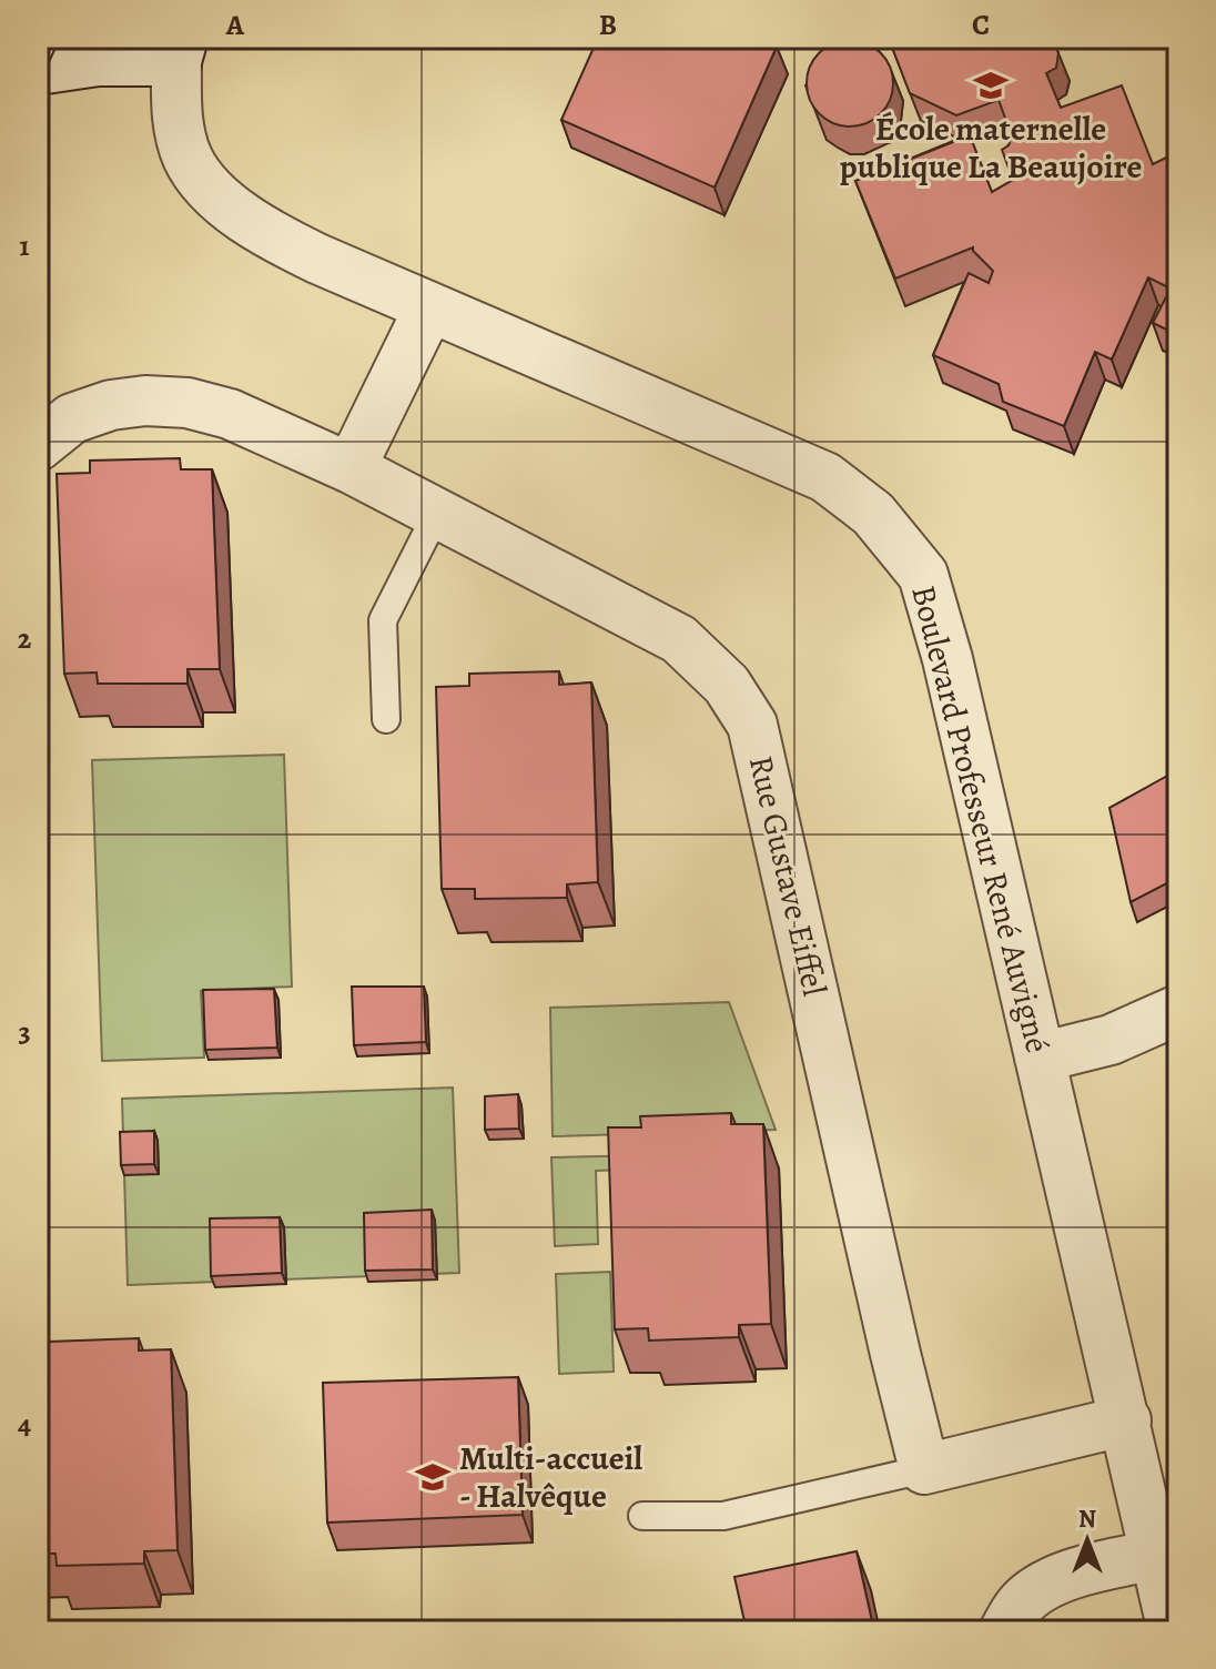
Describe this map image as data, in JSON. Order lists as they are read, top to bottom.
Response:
{
  "streets": {
    "street": ["Boulevard Professeur René Auvigné", "Rue Gustave Eiffel"]
  },
  "places": {
    "school or university": ["École maternelle publique La Beaujoire", "Multi-accueil - Halvêque"]
  },
  "north": "top",
  "grid": {
    "columns": ["A", "B", "C"],
    "rows": [
      "1",
      "2",
      "3",
      "4"
    ]
  }
}
